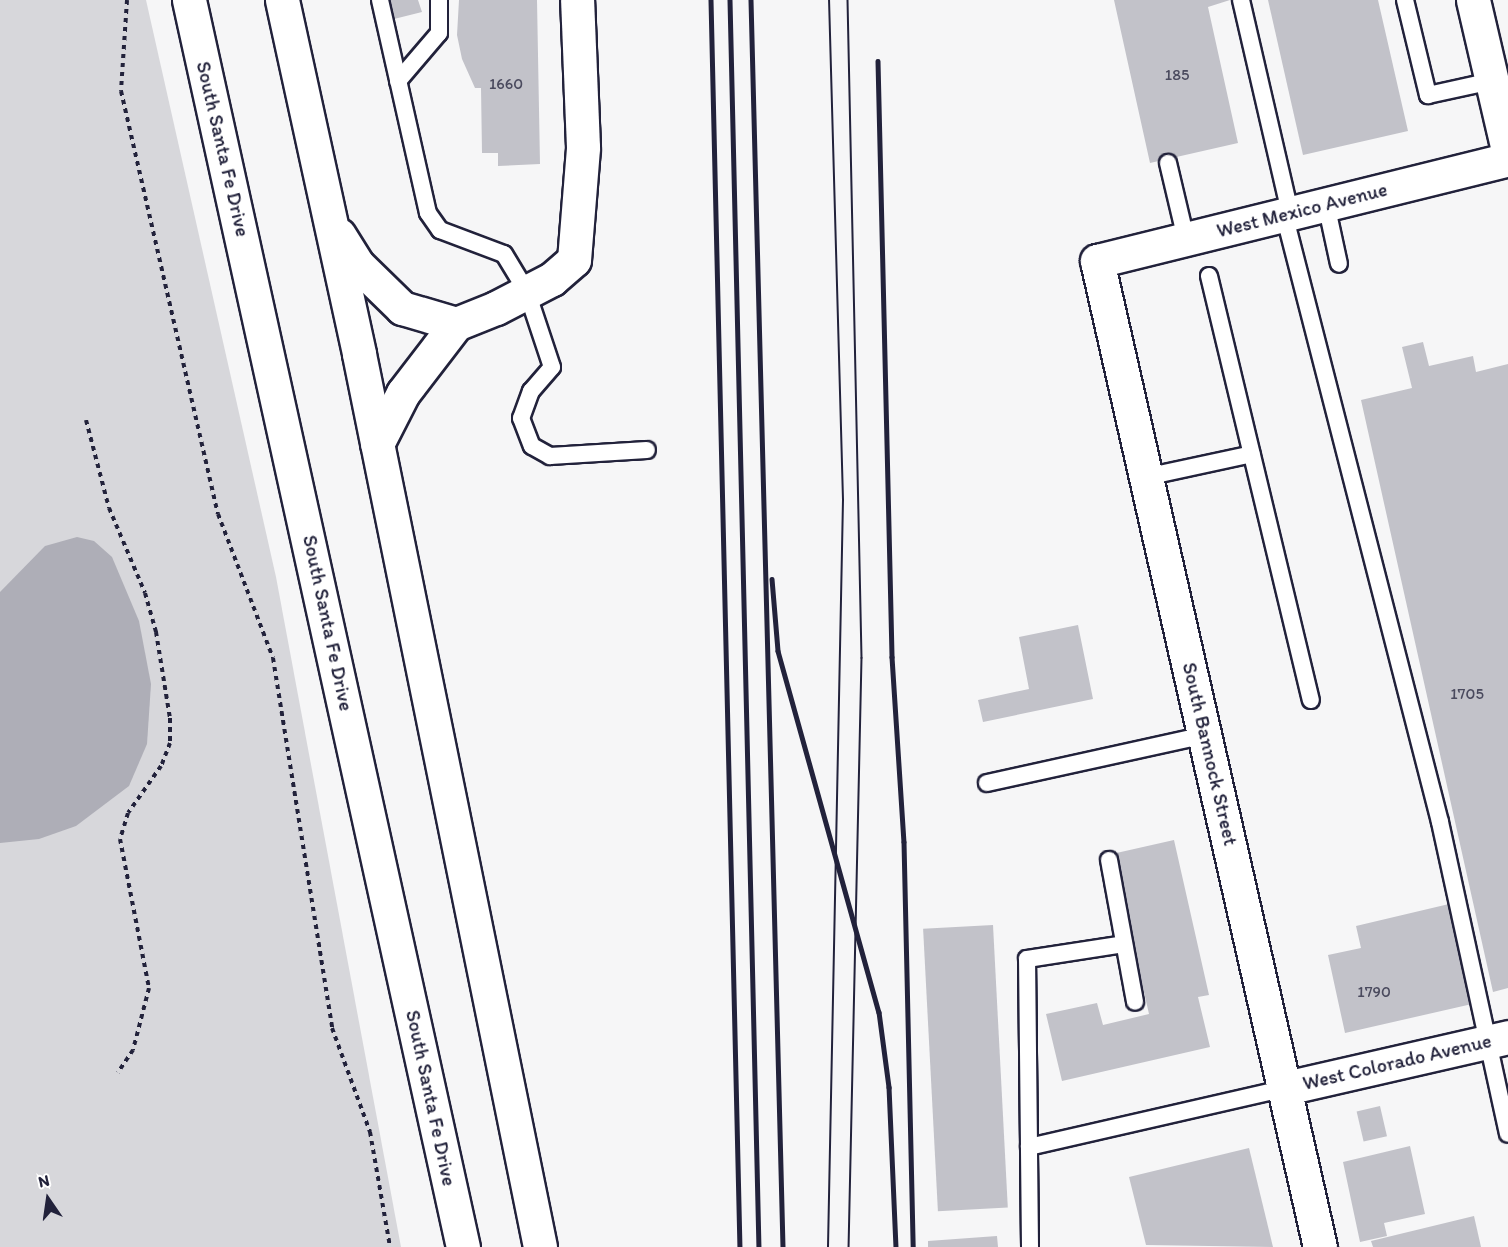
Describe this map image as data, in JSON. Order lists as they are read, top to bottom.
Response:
{
  "streets": {
    "main road": [
      "South Santa Fe Drive",
      "West Mexico Avenue",
      "South Bannock Street",
      "West Colorado Avenue"
    ]
  },
  "crossings": [
    ["West Mexico Avenue", "South Bannock Street"],
    ["South Bannock Street", "West Colorado Avenue"]
  ],
  "house_numbers": [
    "185",
    "1660",
    "1705",
    "1790"
  ],
  "north": "top"
}
